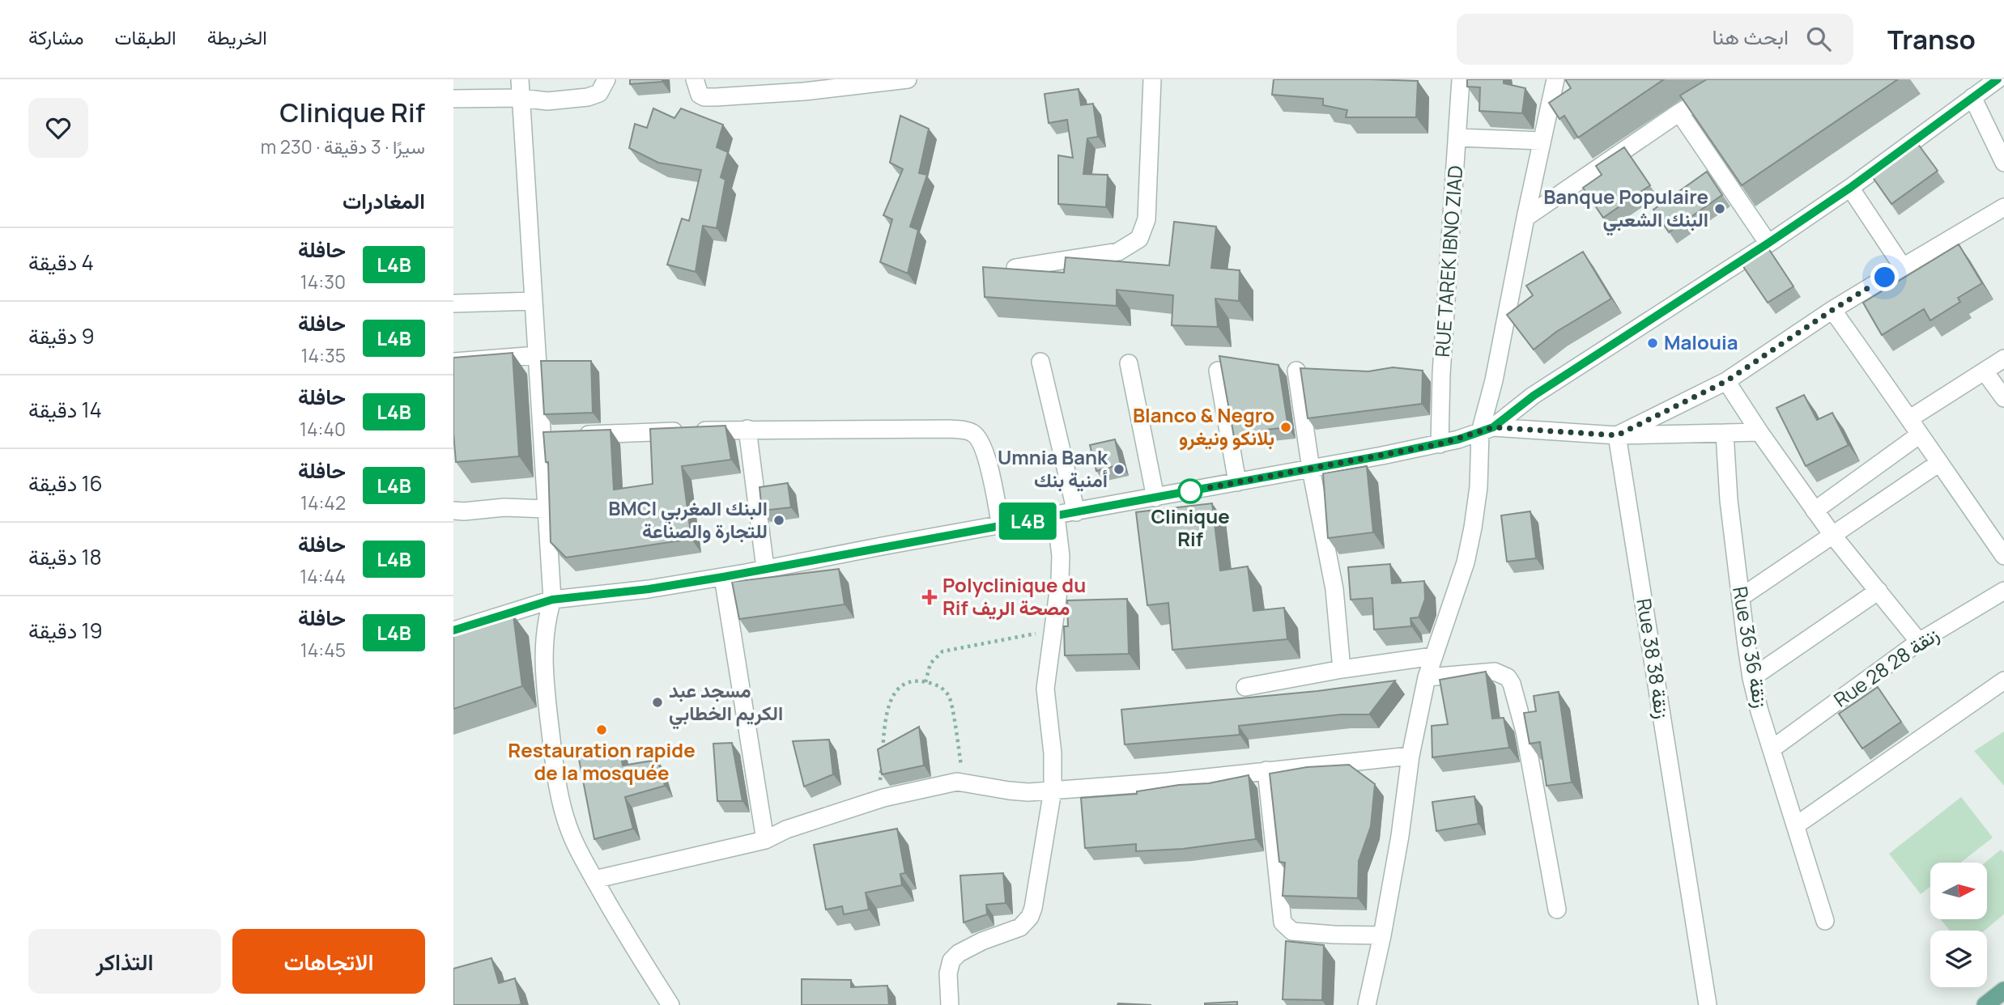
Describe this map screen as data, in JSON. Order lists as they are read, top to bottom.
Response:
{
  "streets": {
    "street": [
      "RUE TAREK IBNO ZIAD",
      "Rue 36 زنقة 36",
      "Rue 38 زنقة 38",
      "Rue 28 زنقة 28"
    ]
  },
  "crossings": [
    ["Rue 36 زنقة 36", "Rue 28 زنقة 28"]
  ],
  "places": {
    "other": [
      "Banque Populaire البنك الشعبي",
      "Malouia",
      "Blanco & Negro بلانكو ونيغرو",
      "Umnia Bank أمنية بنك",
      "Clinique Rif",
      "BMCI البنك المغربي للتجارة والصناعة",
      "مسجد عبد الكريم الخطابي",
      "Restauration rapide de la mosquée"
    ],
    "health": ["Polyclinique du Rif مصحة الريف"]
  },
  "lines": ["bus line L4B"],
  "north": "right",
  "page": {
    "header": "Transo",
    "search": "ابحث هنا",
    "nav": ["الخريطة", "الطبقات", "مشاركة"],
    "on_map": "L4B",
    "heading": [
      ["Clinique Rif", "سيرًا · 3 دقيقة · 230 m"],
      "المغادرات"
    ],
    "list": [
      {
        "mark": "L4B",
        "name": "حافلة",
        "note": "14:30",
        "value": "4 دقيقة"
      },
      {
        "mark": "L4B",
        "name": "حافلة",
        "note": "14:35",
        "value": "9 دقيقة"
      },
      {
        "mark": "L4B",
        "name": "حافلة",
        "note": "14:40",
        "value": "14 دقيقة"
      },
      {
        "mark": "L4B",
        "name": "حافلة",
        "note": "14:42",
        "value": "16 دقيقة"
      },
      {
        "mark": "L4B",
        "name": "حافلة",
        "note": "14:44",
        "value": "18 دقيقة"
      },
      {
        "mark": "L4B",
        "name": "حافلة",
        "note": "14:45",
        "value": "19 دقيقة"
      }
    ],
    "buttons": ["الاتجاهات", "التذاكر"]
  }
}
